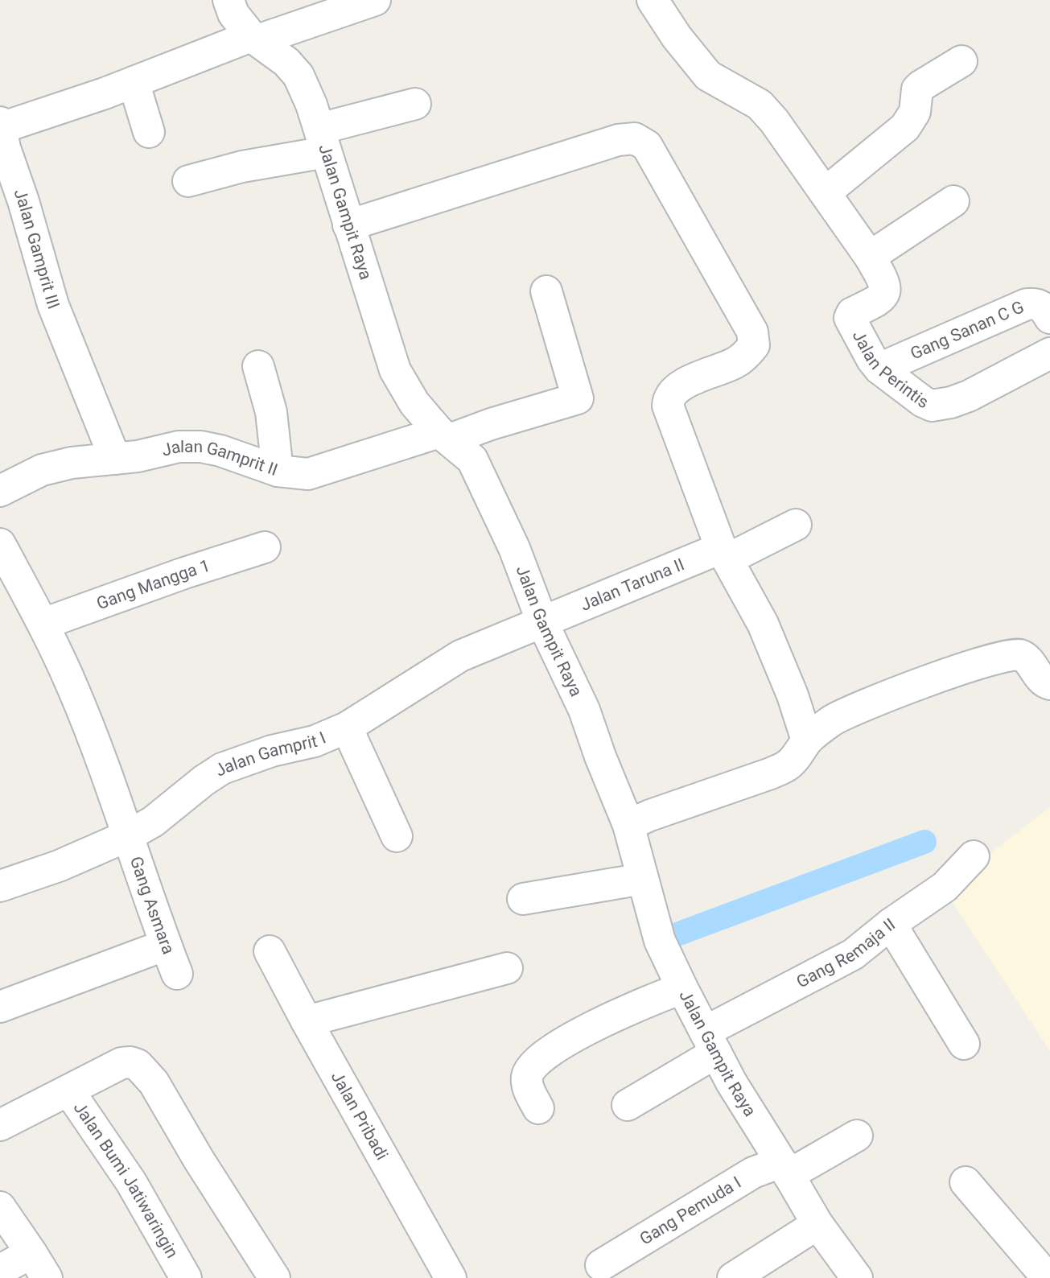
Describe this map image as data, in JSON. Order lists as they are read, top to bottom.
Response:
{
  "streets": {
    "street": [
      "Jalan Gampit Raya",
      "Jalan Gamprit III",
      "Gang Sanan C G",
      "Jalan Perintis",
      "Jalan Gamprit II",
      "Gang Mangga 1",
      "Jalan Taruna II",
      "Jalan Gamprit I",
      "Gang Asmara",
      "Gang Remaja II",
      "Jalan Pribadi",
      "Jalan Bumi Jatiwaringin",
      "Gang Pemuda I"
    ]
  },
  "crossings": [
    ["Jalan Gampit Raya", "Jalan Gamprit III"],
    ["Jalan Gampit Raya", "Jalan Gamprit II"],
    ["Jalan Gampit Raya", "Jalan Taruna II"],
    ["Jalan Gampit Raya", "Jalan Gamprit I"],
    ["Jalan Gampit Raya", "Gang Remaja II"],
    ["Jalan Gampit Raya", "Gang Pemuda I"],
    ["Jalan Gamprit III", "Jalan Gamprit II"],
    ["Gang Sanan C G", "Jalan Perintis"],
    ["Jalan Taruna II", "Jalan Gamprit I"],
    ["Jalan Gamprit I", "Gang Asmara"]
  ]
}
